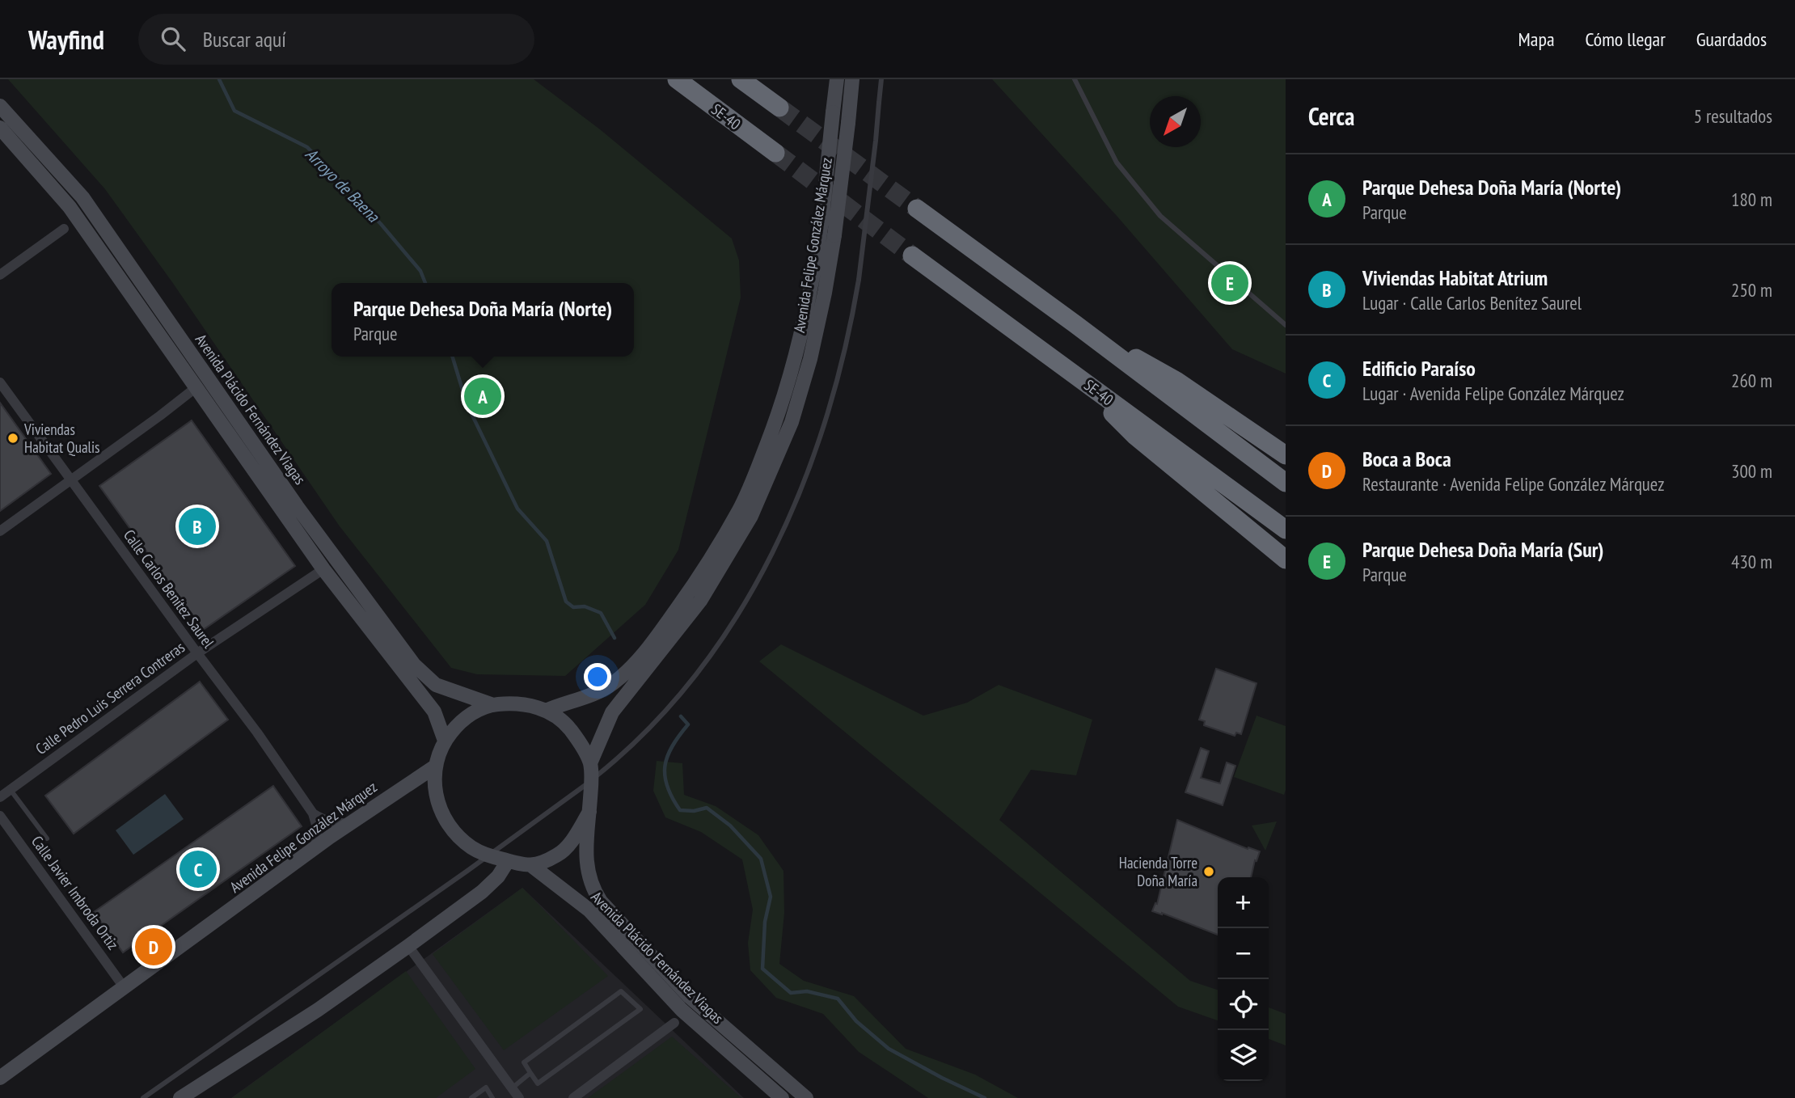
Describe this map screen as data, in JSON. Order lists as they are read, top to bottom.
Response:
{
  "streets": {
    "highway": ["SE-40"],
    "main road": ["Avenida Felipe González Márquez", "Avenida Plácido Fernández Viagas"],
    "street": ["Calle Carlos Benítez Saurel", "Calle Pedro Luis Serrera Contreras", "Calle Javier Imbroda Ortiz"]
  },
  "crossings": [
    ["Avenida Felipe González Márquez", "Avenida Plácido Fernández Viagas"],
    ["Avenida Felipe González Márquez", "Calle Carlos Benítez Saurel"],
    ["Avenida Felipe González Márquez", "Calle Javier Imbroda Ortiz"],
    ["Avenida Plácido Fernández Viagas", "Calle Pedro Luis Serrera Contreras"],
    ["Calle Carlos Benítez Saurel", "Calle Pedro Luis Serrera Contreras"]
  ],
  "water": ["Arroyo de Baena"],
  "places": ["Viviendas Habitat Qualis", "Hacienda Torre Doña María"],
  "north": "bottom left",
  "page": {
    "header": "Wayfind",
    "search": "Buscar aquí",
    "nav": ["Mapa", "Cómo llegar", "Guardados"],
    "heading": ["Cerca", "5 resultados"],
    "list": [
      {
        "mark": "A",
        "name": "Parque Dehesa Doña María (Norte)",
        "note": "Parque",
        "value": "180 m"
      },
      {
        "mark": "B",
        "name": "Viviendas Habitat Atrium",
        "note": "Lugar · Calle Carlos Benítez Saurel",
        "value": "250 m"
      },
      {
        "mark": "C",
        "name": "Edificio Paraíso",
        "note": "Lugar · Avenida Felipe González Márquez",
        "value": "260 m"
      },
      {
        "mark": "D",
        "name": "Boca a Boca",
        "note": "Restaurante · Avenida Felipe González Márquez",
        "value": "300 m"
      },
      {
        "mark": "E",
        "name": "Parque Dehesa Doña María (Sur)",
        "note": "Parque",
        "value": "430 m"
      }
    ],
    "pins": [
      "E",
      "A",
      "B",
      "C",
      "D"
    ],
    "popup": ["Parque Dehesa Doña María (Norte)", "Parque"],
    "map_buttons": ["+", "−"]
  }
}
